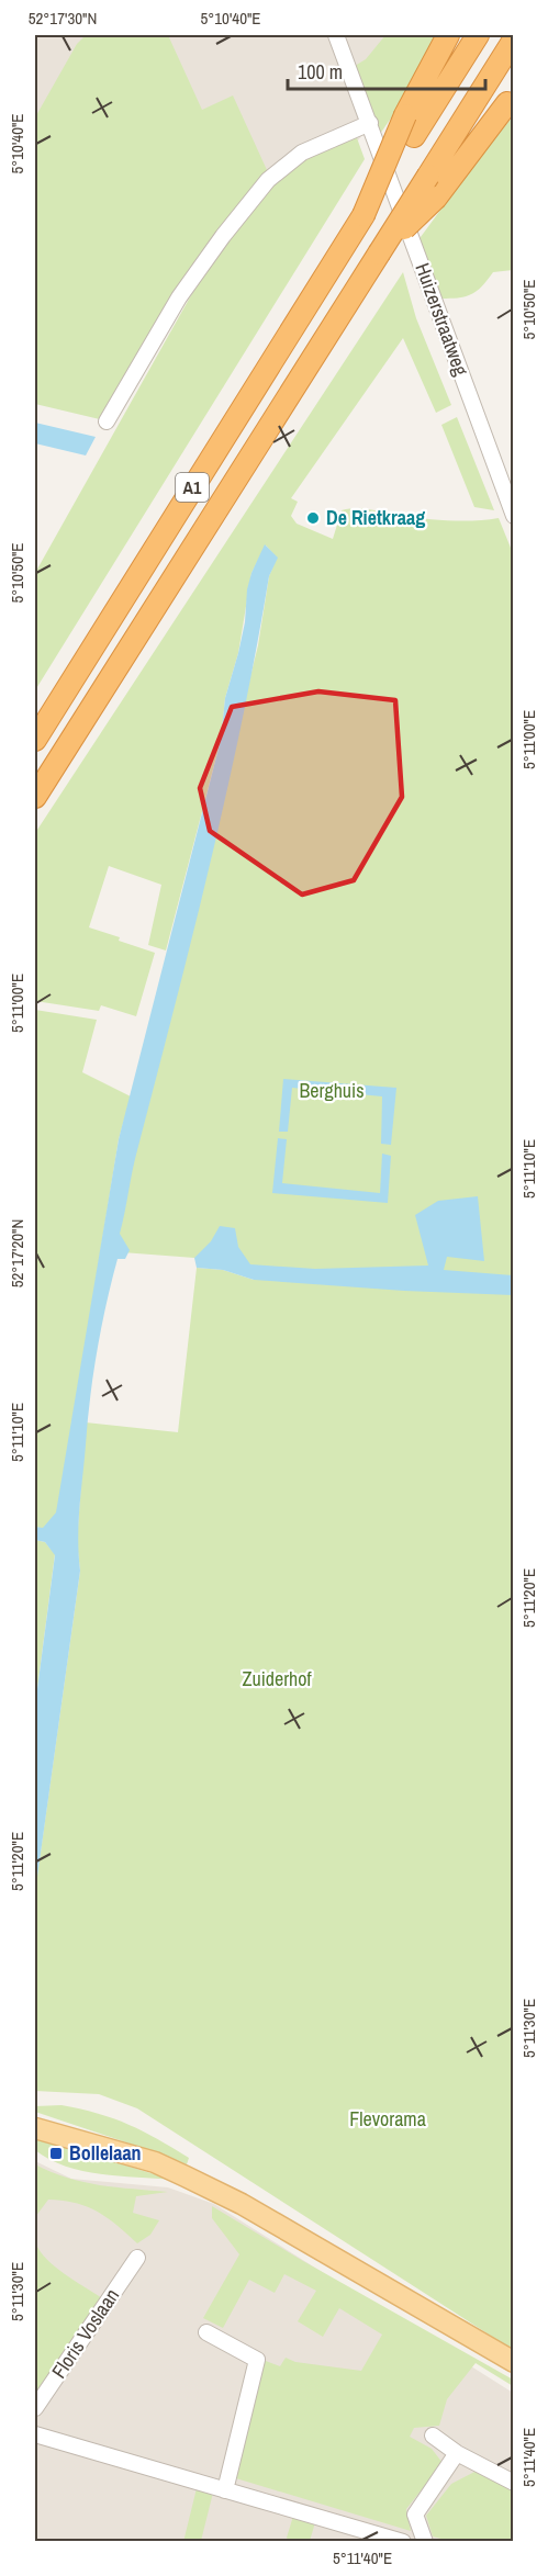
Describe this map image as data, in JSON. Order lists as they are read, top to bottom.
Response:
{
  "streets": {
    "highway": ["A1"],
    "street": ["Huizerstraatweg", "Floris Voslaan"]
  },
  "parks": ["Berghuis", "Zuiderhof", "Flevorama"],
  "places": {
    "other": ["De Rietkraag"],
    "transit": ["Bollelaan"]
  },
  "scale_bar": "100 m",
  "coordinates": [
    "52°17'30\"N",
    "5°10'40\"E",
    "5°10'50\"E",
    "5°11'00\"E",
    "5°11'10\"E",
    "52°17'20\"N",
    "5°11'20\"E",
    "5°11'30\"E",
    "5°11'40\"E"
  ]
}
